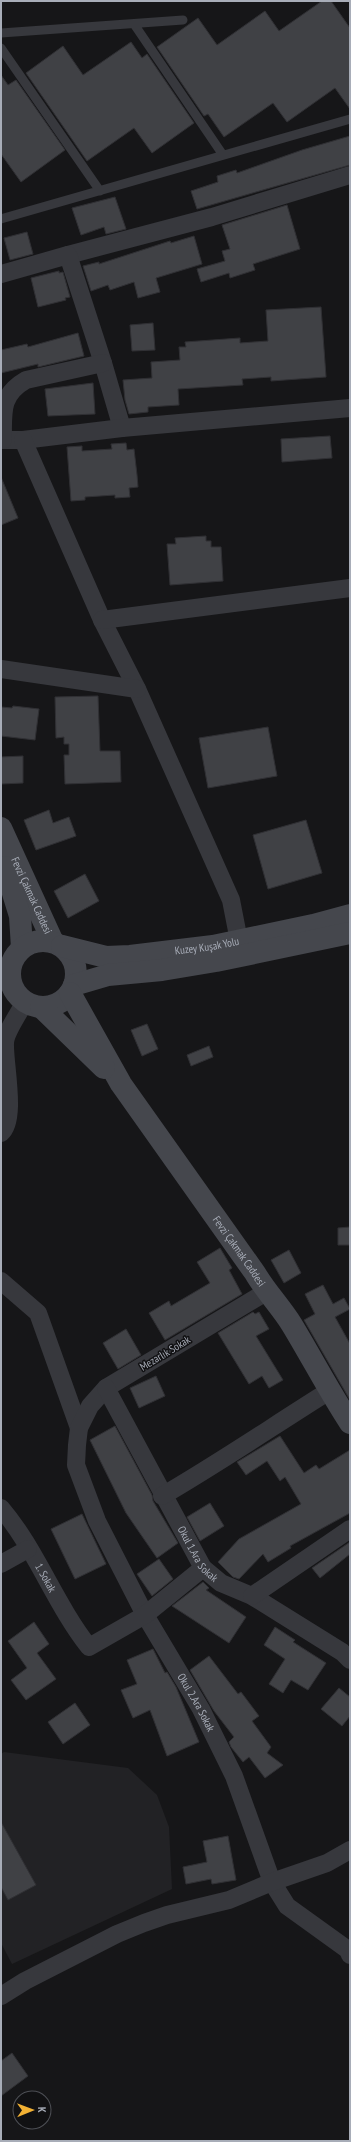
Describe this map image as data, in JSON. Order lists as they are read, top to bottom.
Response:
{
  "streets": {
    "street": [
      "Fevzi Çakmak Caddesi",
      "Kuzey Kuşak Yolu",
      "Mezarlık Sokak",
      "Okul 1.Ara Sokak",
      "1. Sokak",
      "Okul 2.Ara Sokak"
    ]
  },
  "crossings": [
    ["Fevzi Çakmak Caddesi", "Kuzey Kuşak Yolu"],
    ["Fevzi Çakmak Caddesi", "Mezarlık Sokak"],
    ["Mezarlık Sokak", "Okul 1.Ara Sokak"],
    ["Mezarlık Sokak", "Okul 2.Ara Sokak"],
    ["1. Sokak", "Okul 2.Ara Sokak"]
  ],
  "north": "right"
}
